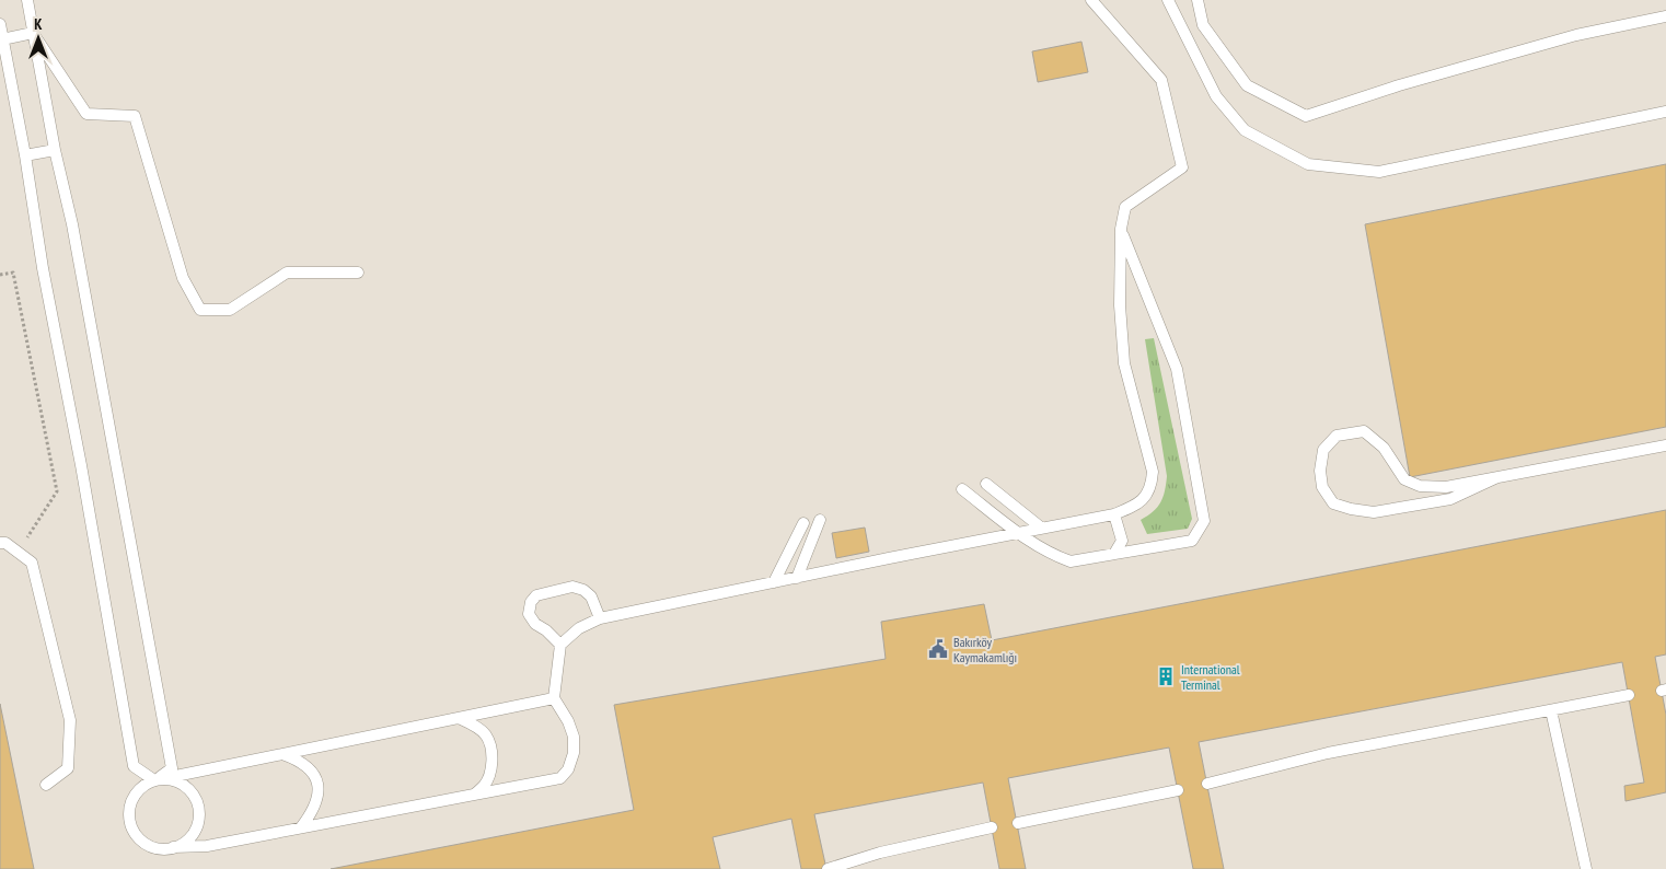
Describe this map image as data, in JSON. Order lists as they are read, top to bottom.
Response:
{
  "places": {
    "public building": ["Bakırköy Kaymakamlığı"],
    "building": ["International Terminal"]
  },
  "north": "top"
}
